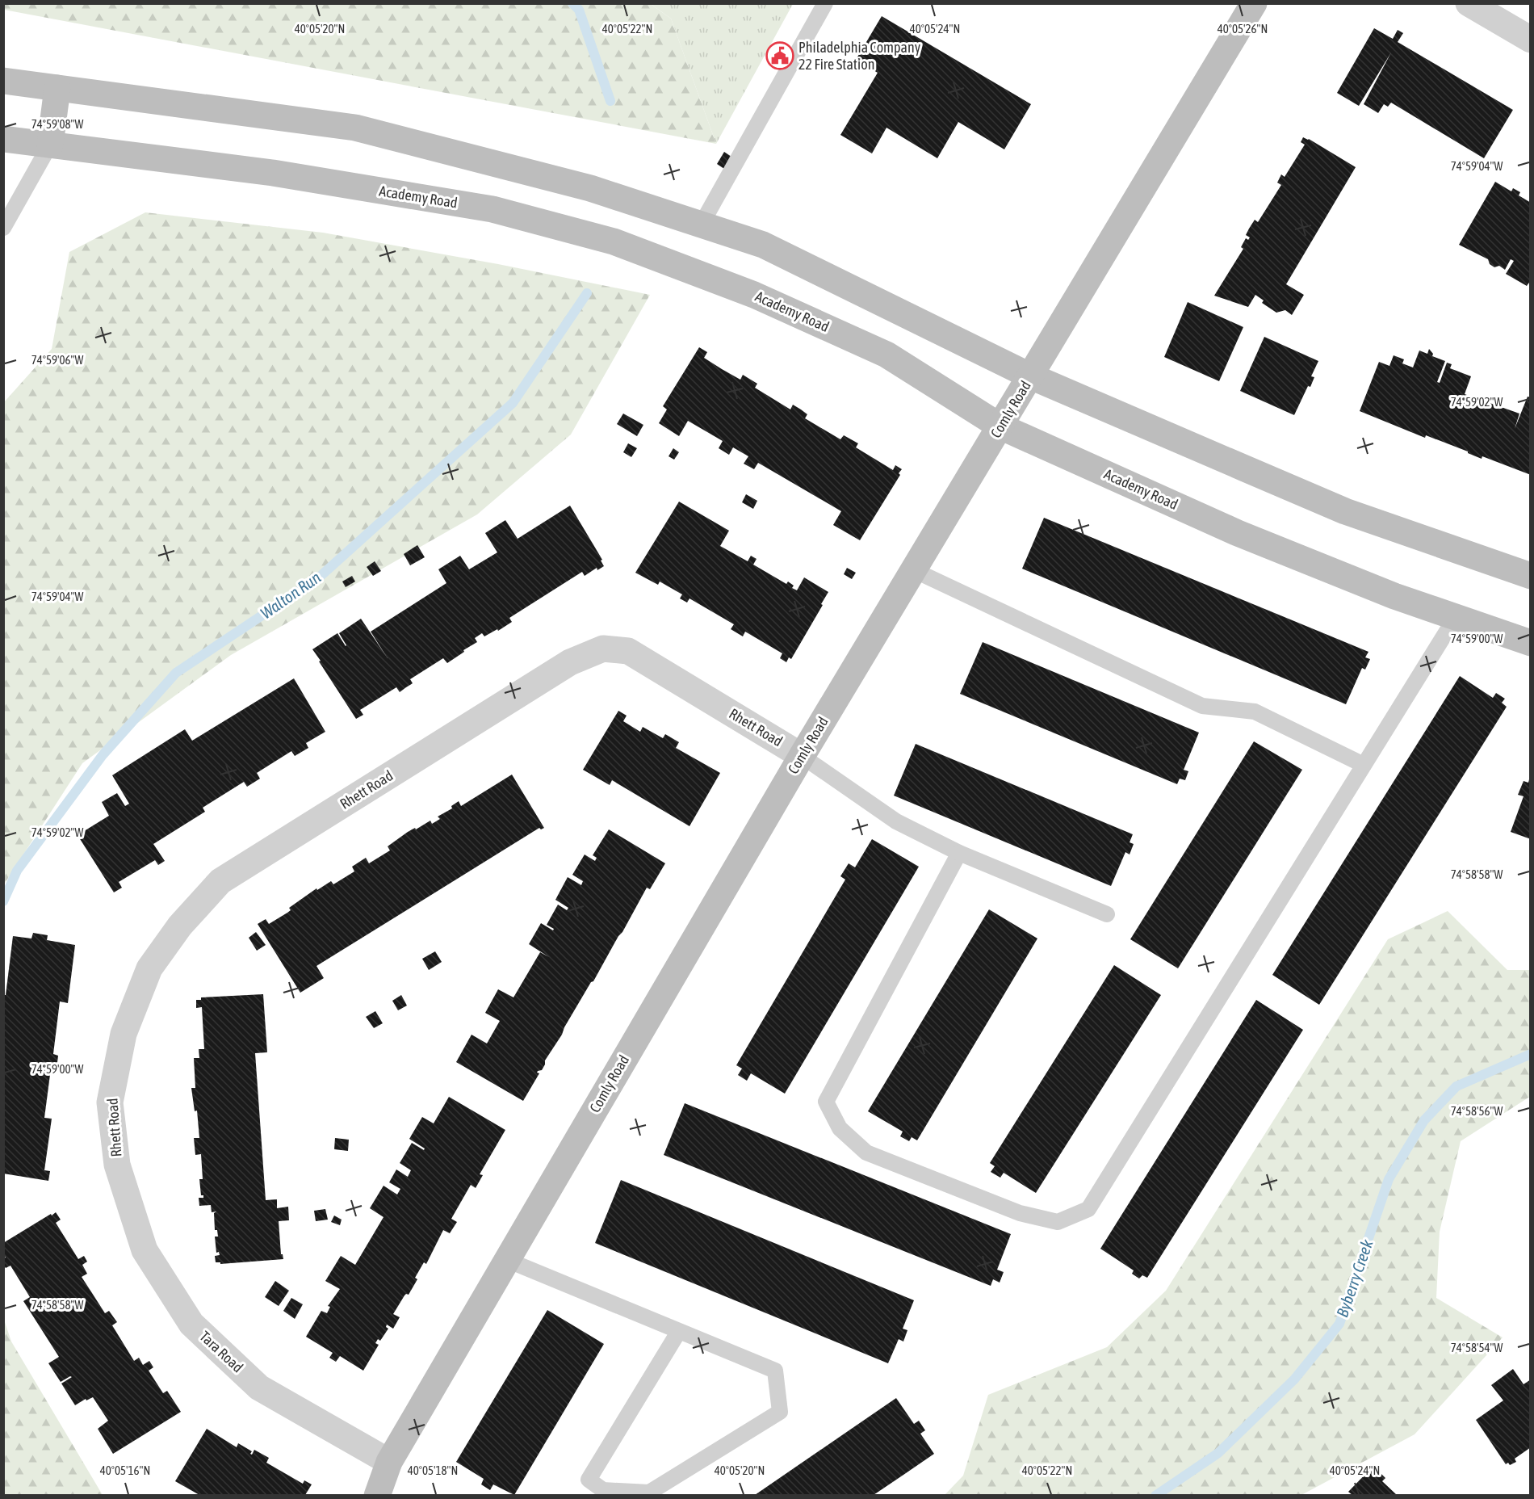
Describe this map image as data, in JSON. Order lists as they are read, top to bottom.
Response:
{
  "streets": {
    "main road": ["Academy Road", "Comly Road"],
    "street": ["Rhett Road", "Tara Road"]
  },
  "crossings": [
    ["Academy Road", "Comly Road"],
    ["Comly Road", "Rhett Road"],
    ["Comly Road", "Tara Road"],
    ["Rhett Road", "Tara Road"]
  ],
  "water": ["Walton Run", "Byberry Creek"],
  "places": {
    "public building": ["Philadelphia Company 22 Fire Station"]
  },
  "coordinates": [
    "40°05'20\"N",
    "40°05'22\"N",
    "40°05'24\"N",
    "40°05'26\"N",
    "74°59'08\"W",
    "74°59'04\"W",
    "74°59'06\"W",
    "74°59'02\"W",
    "74°59'00\"W",
    "74°58'58\"W",
    "74°58'56\"W",
    "74°58'54\"W",
    "40°05'16\"N",
    "40°05'18\"N"
  ]
}
